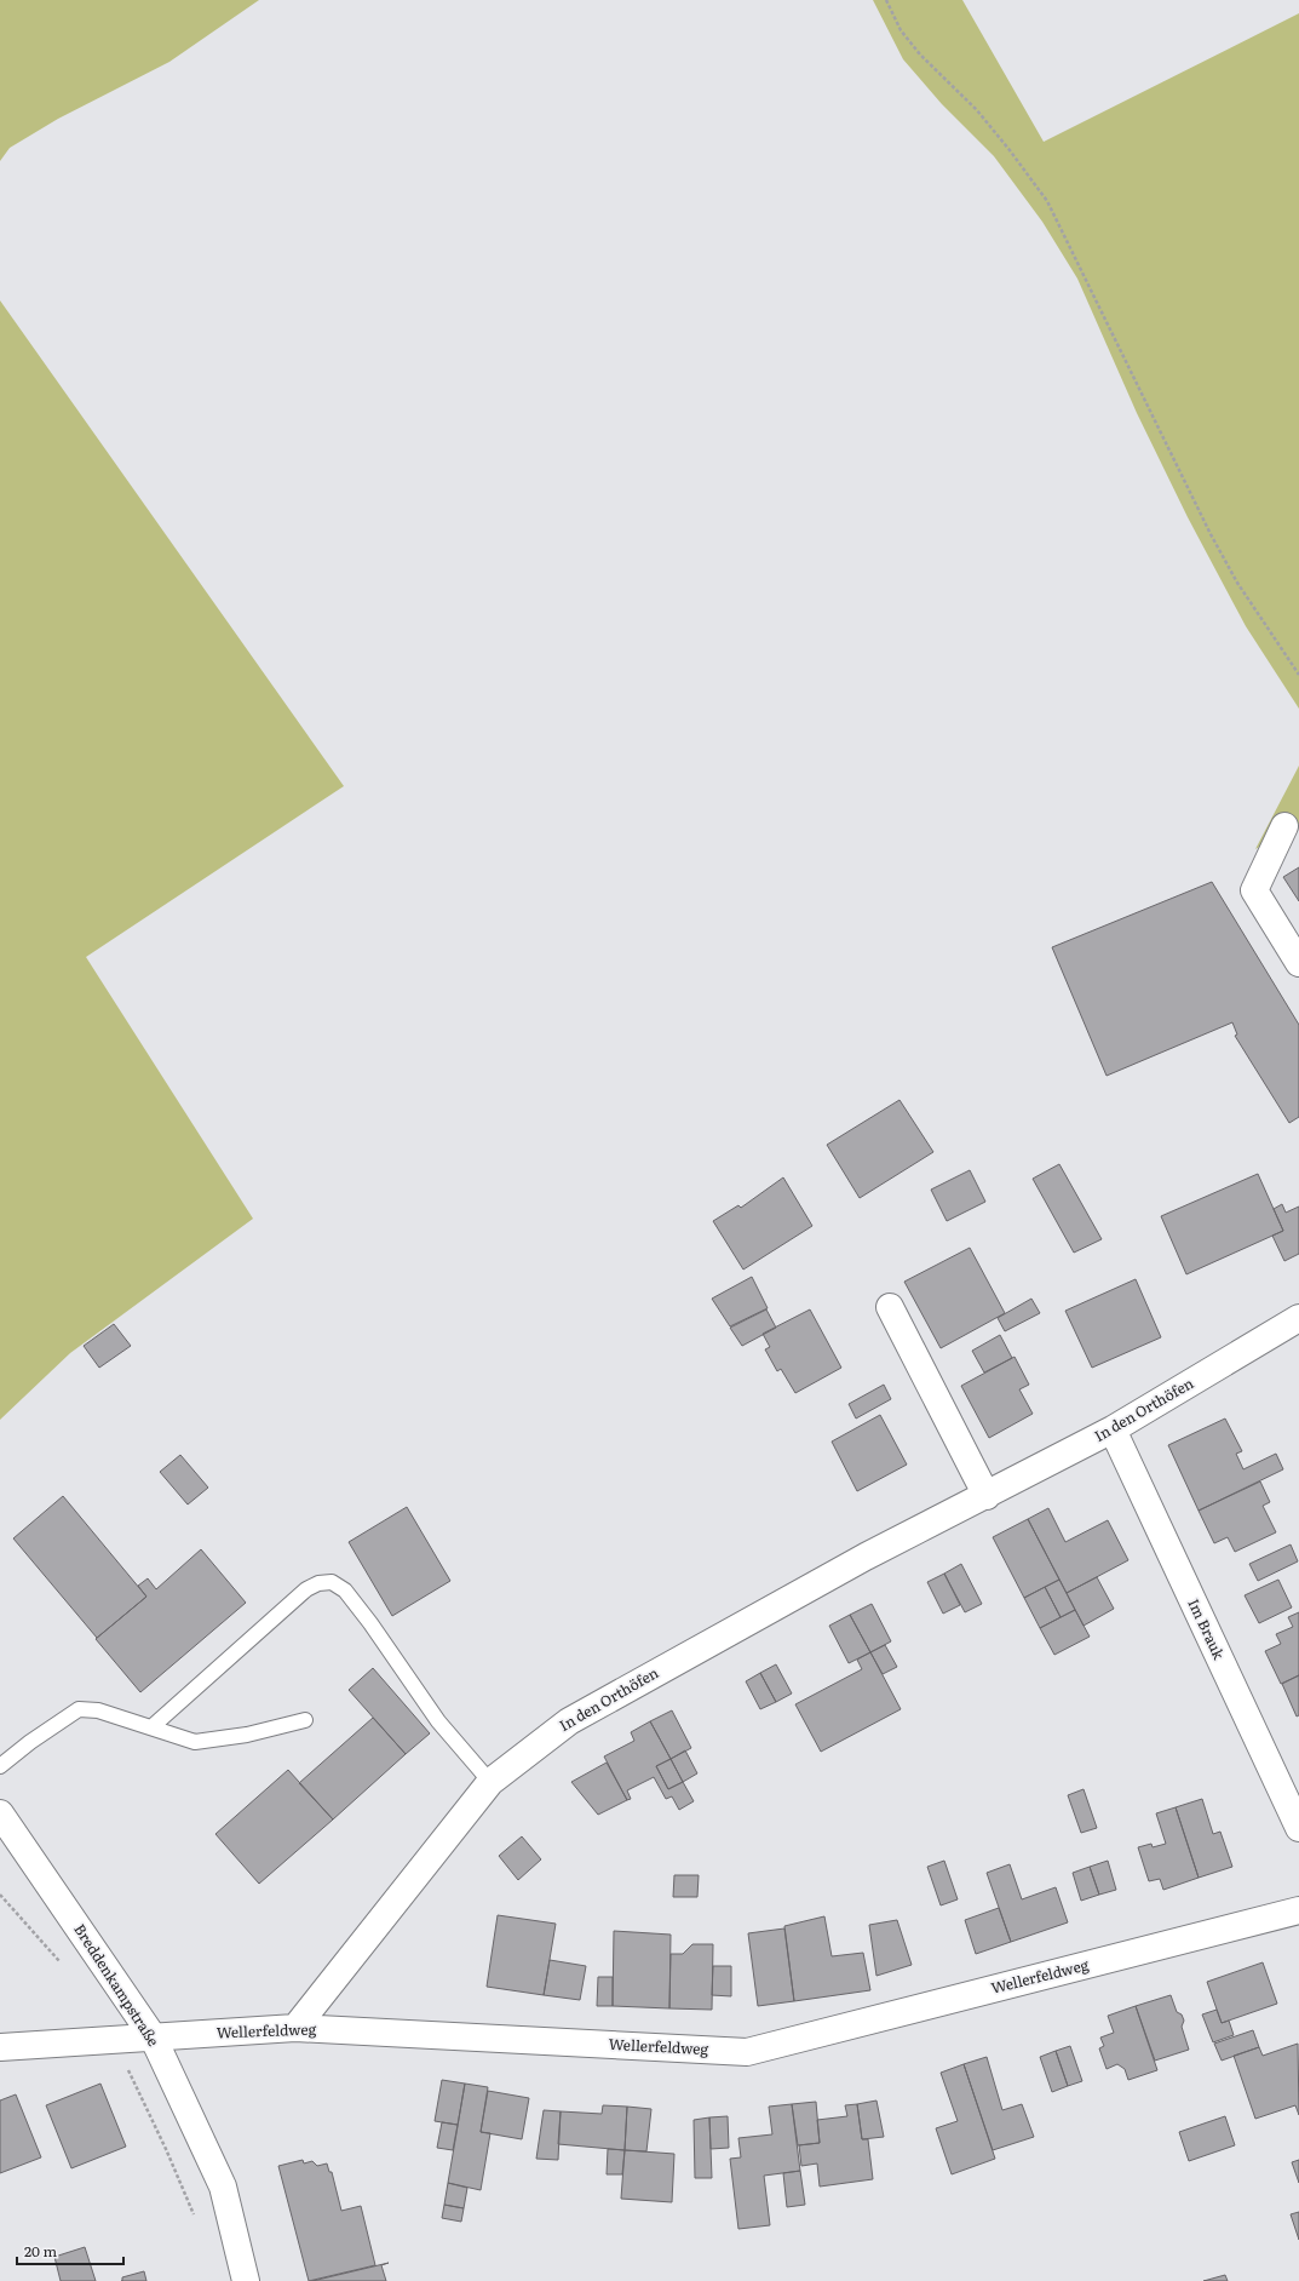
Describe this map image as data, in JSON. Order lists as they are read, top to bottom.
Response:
{
  "streets": {
    "street": [
      "In den Orthöfen",
      "Im Brauk",
      "Wellerfeldweg",
      "Breddenkampstraße"
    ]
  },
  "crossings": [
    ["In den Orthöfen", "Im Brauk"],
    ["In den Orthöfen", "Wellerfeldweg"],
    ["Wellerfeldweg", "Breddenkampstraße"]
  ],
  "scale_bar": "20 m"
}
